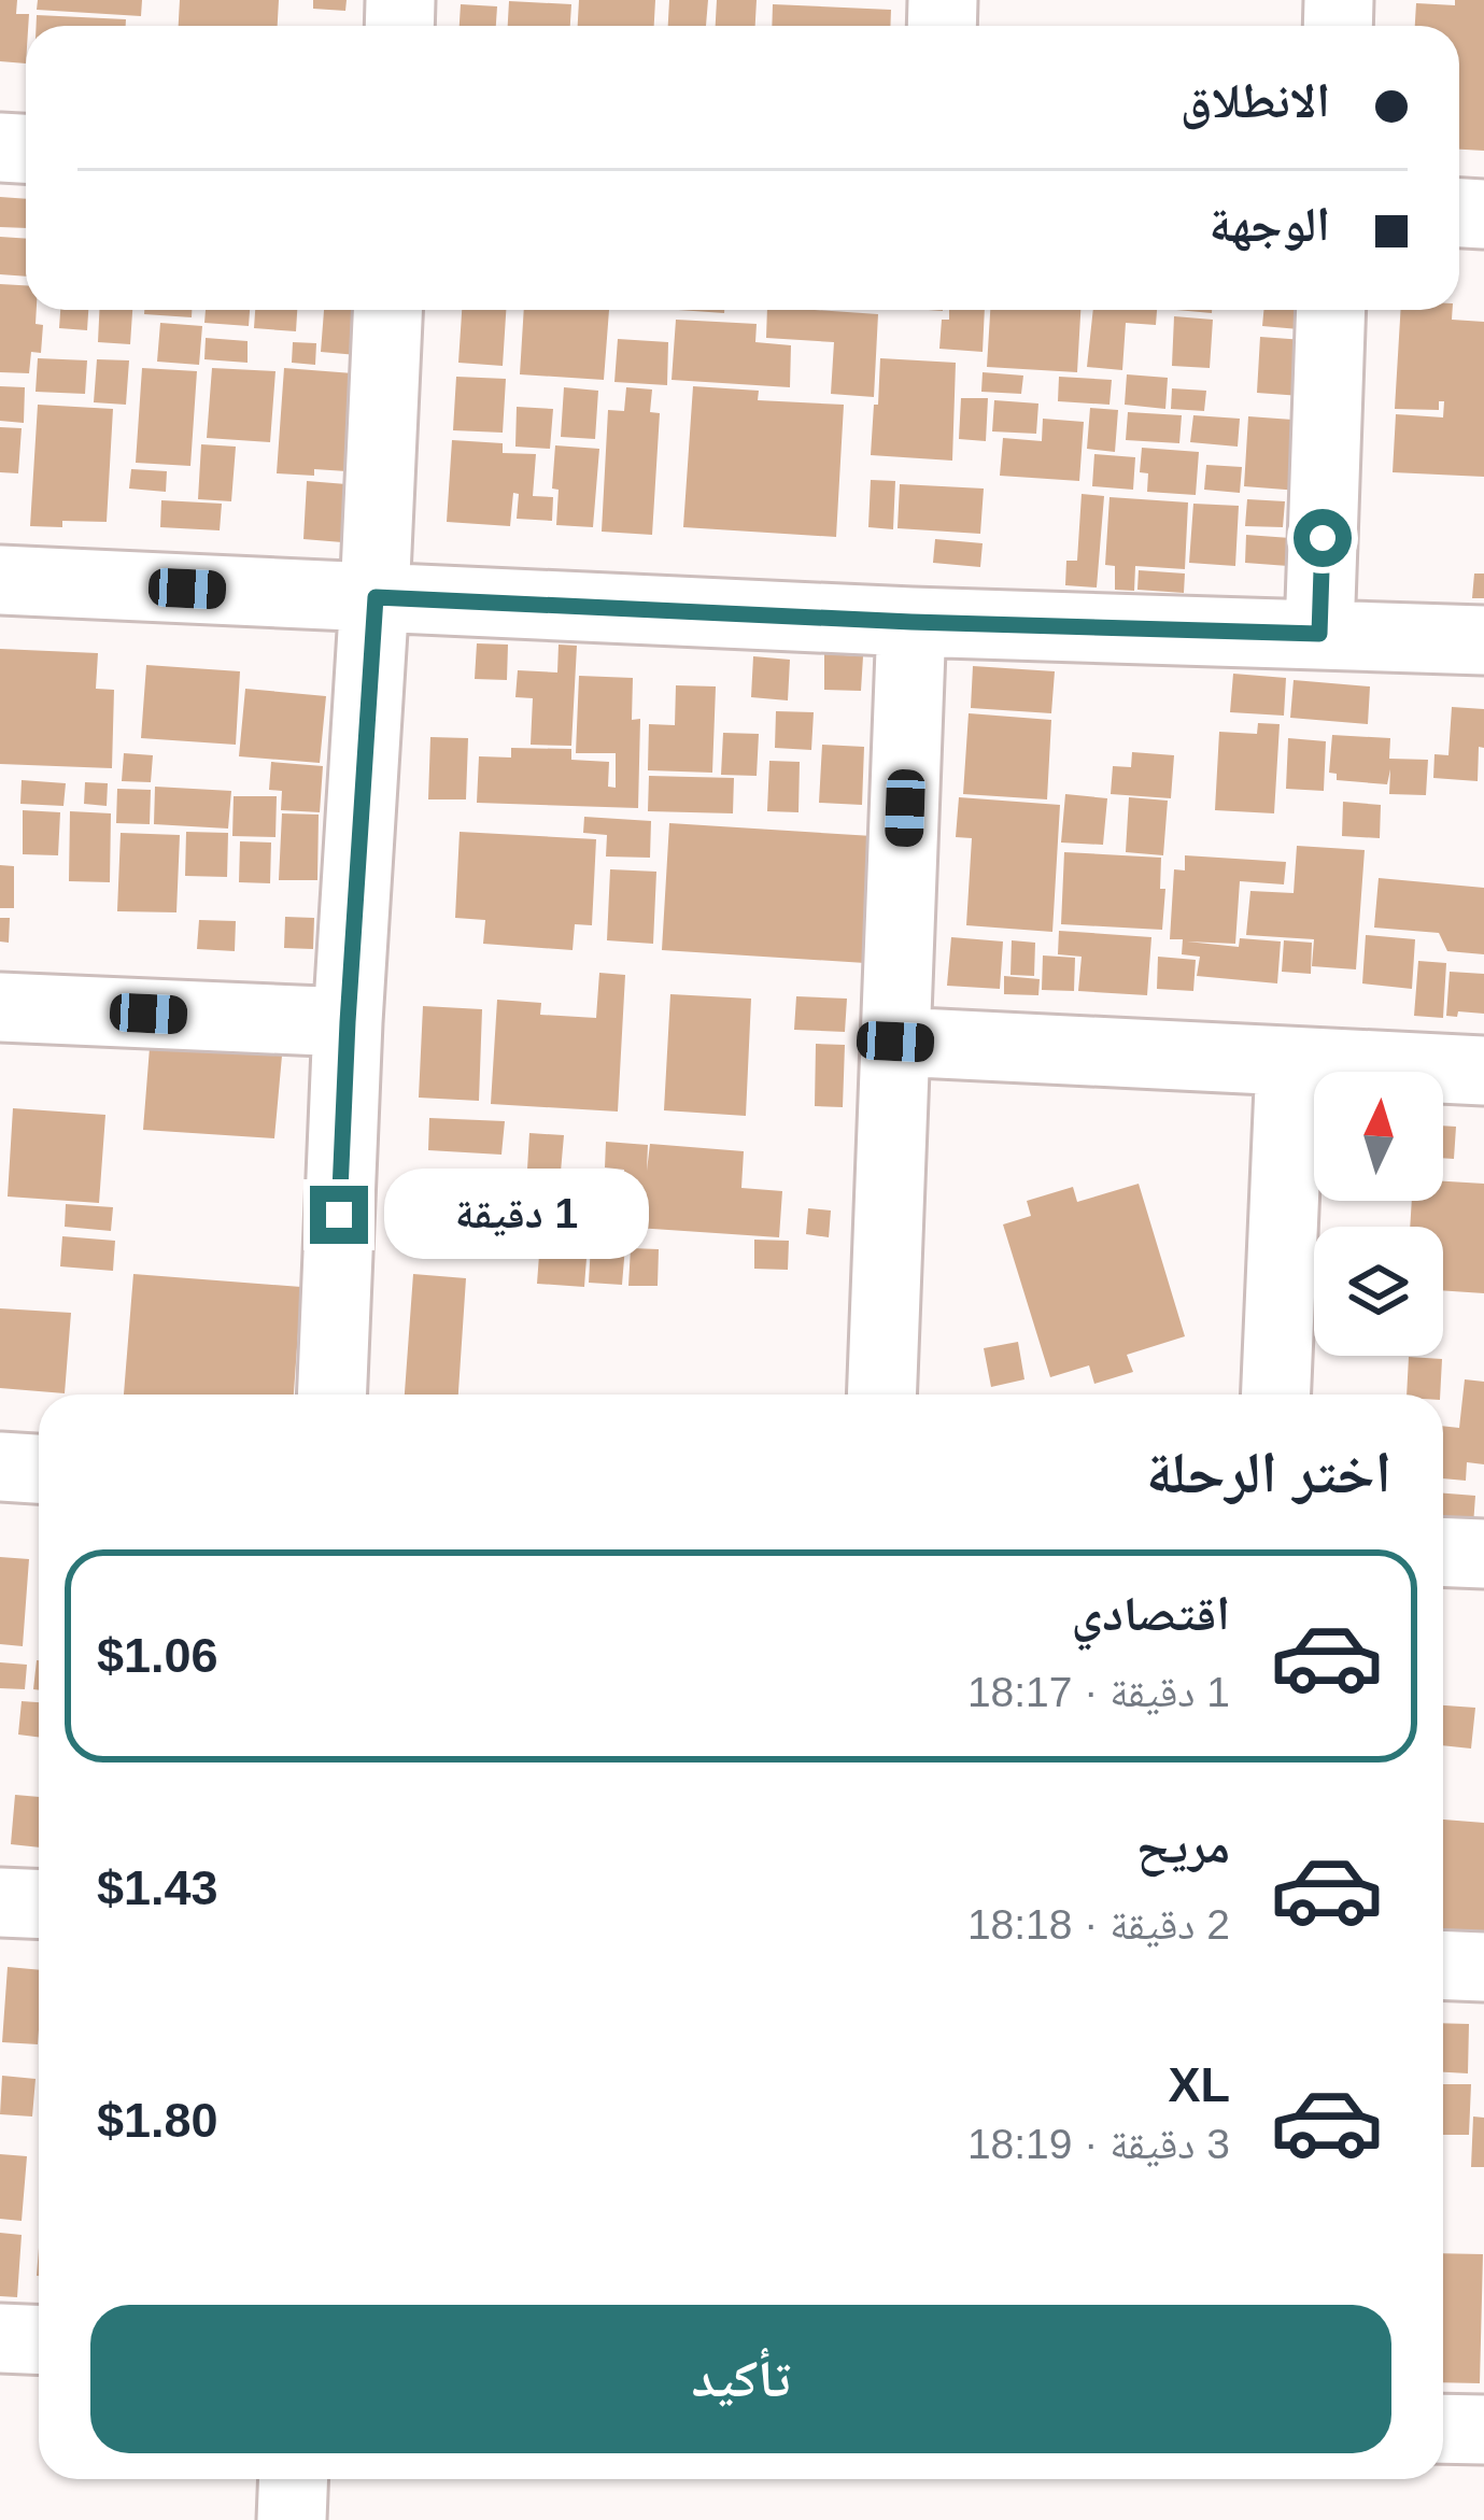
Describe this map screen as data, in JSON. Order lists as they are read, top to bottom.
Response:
{
  "north": "top",
  "page": {
    "banner": ["الانطلاق", "الوجهة"],
    "bubble": "1 دقيقة",
    "heading": "اختر الرحلة",
    "list": [
      {
        "name": "اقتصادي",
        "note": "1 دقيقة · 18:17",
        "value": "$1.06"
      },
      {
        "name": "مريح",
        "note": "2 دقيقة · 18:18",
        "value": "$1.43"
      },
      {
        "name": "XL",
        "note": "3 دقيقة · 18:19",
        "value": "$1.80"
      }
    ],
    "buttons": "تأكيد"
  }
}
